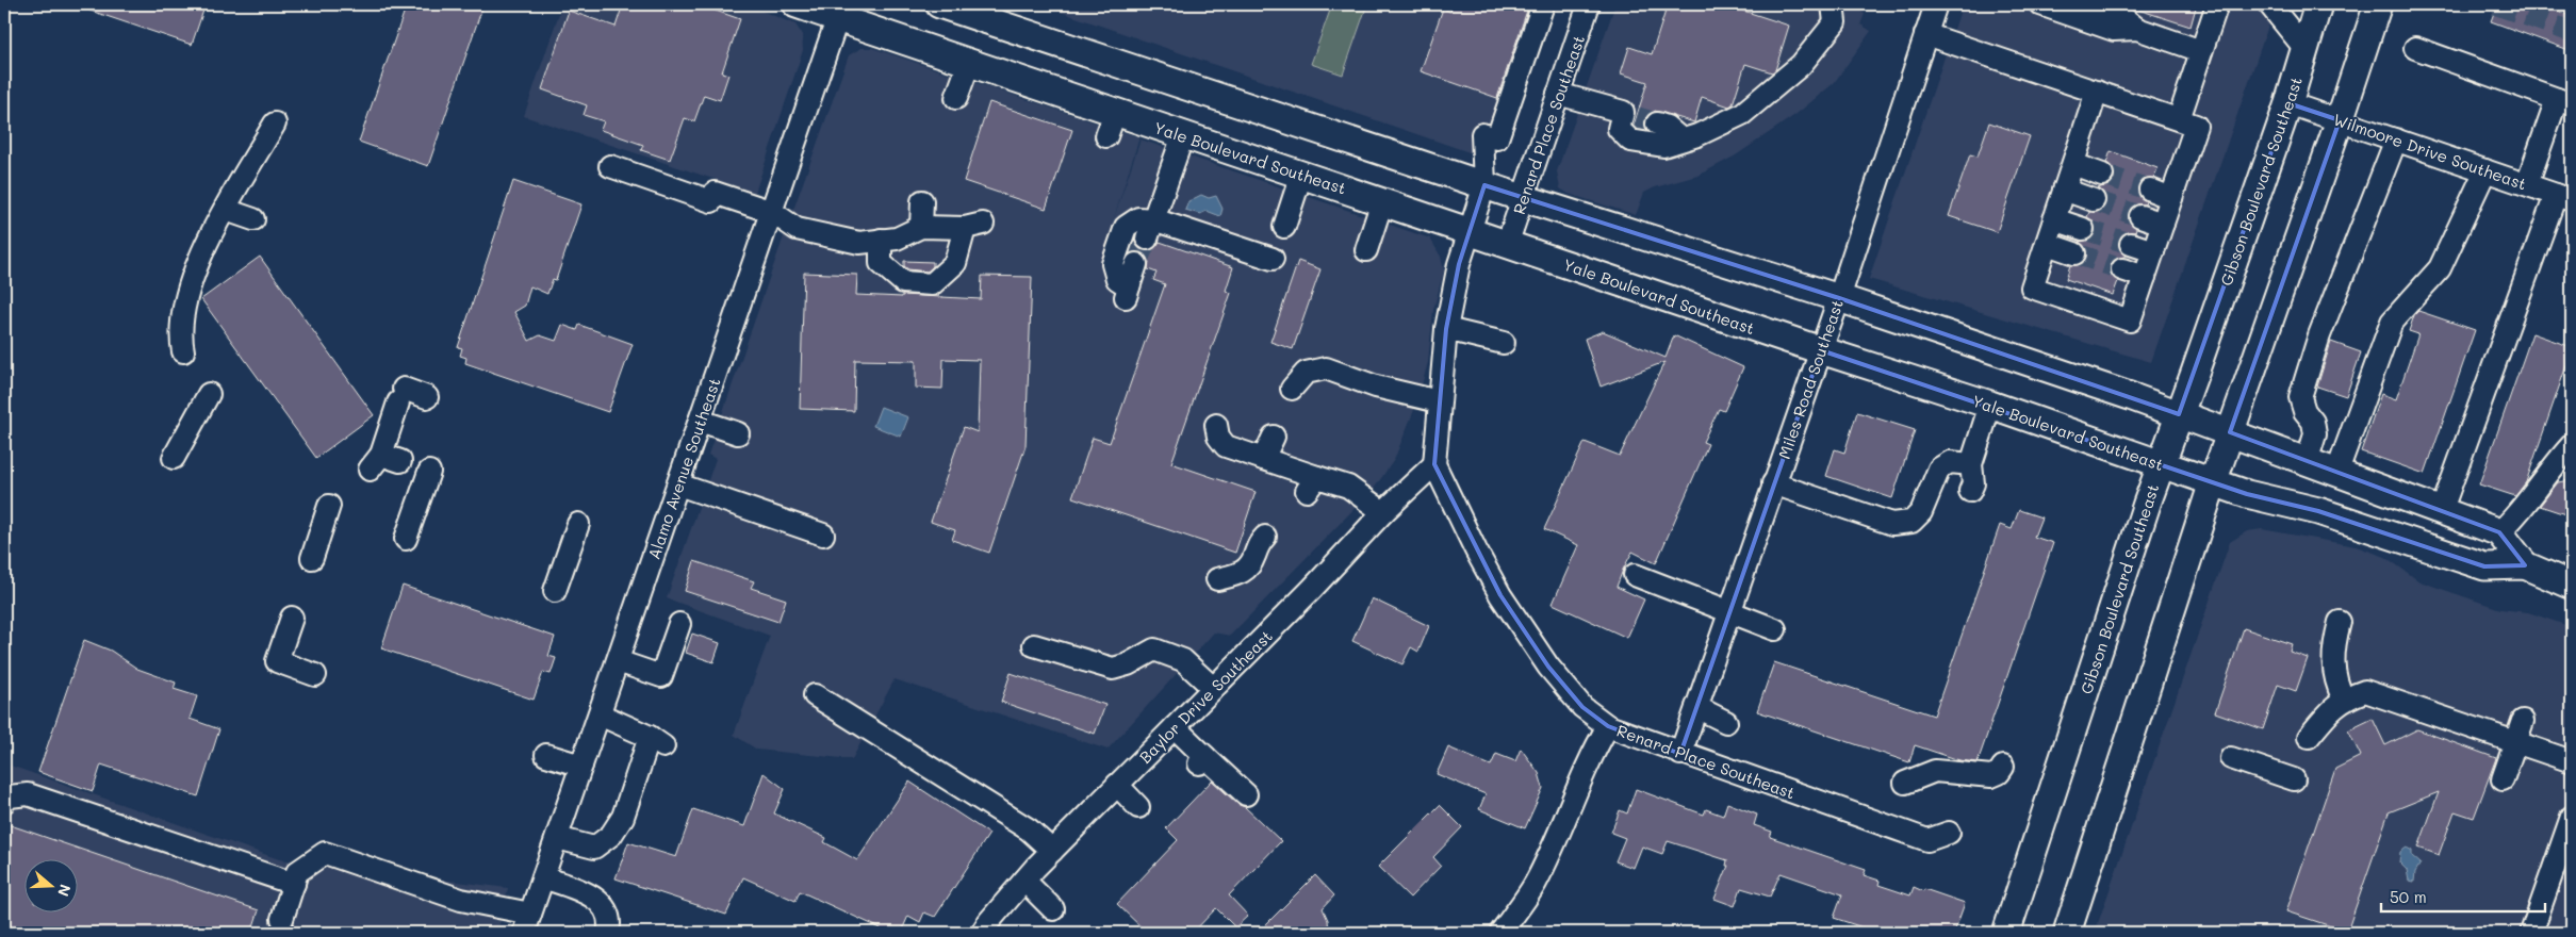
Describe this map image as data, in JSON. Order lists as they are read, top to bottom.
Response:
{
  "streets": {
    "main road": ["Yale Boulevard Southeast", "Gibson Boulevard Southeast"],
    "street": [
      "Renard Place Southeast",
      "Wilmoore Drive Southeast",
      "Miles Road Southeast",
      "Alamo Avenue Southeast",
      "Baylor Drive Southeast"
    ]
  },
  "crossings": [
    ["Renard Place Southeast", "Yale Boulevard Southeast"],
    ["Renard Place Southeast", "Miles Road Southeast"],
    ["Renard Place Southeast", "Baylor Drive Southeast"],
    ["Wilmoore Drive Southeast", "Gibson Boulevard Southeast"],
    ["Yale Boulevard Southeast", "Gibson Boulevard Southeast"],
    ["Yale Boulevard Southeast", "Miles Road Southeast"],
    ["Yale Boulevard Southeast", "Alamo Avenue Southeast"]
  ],
  "scale_bar": "50 m",
  "north": "right"
}
